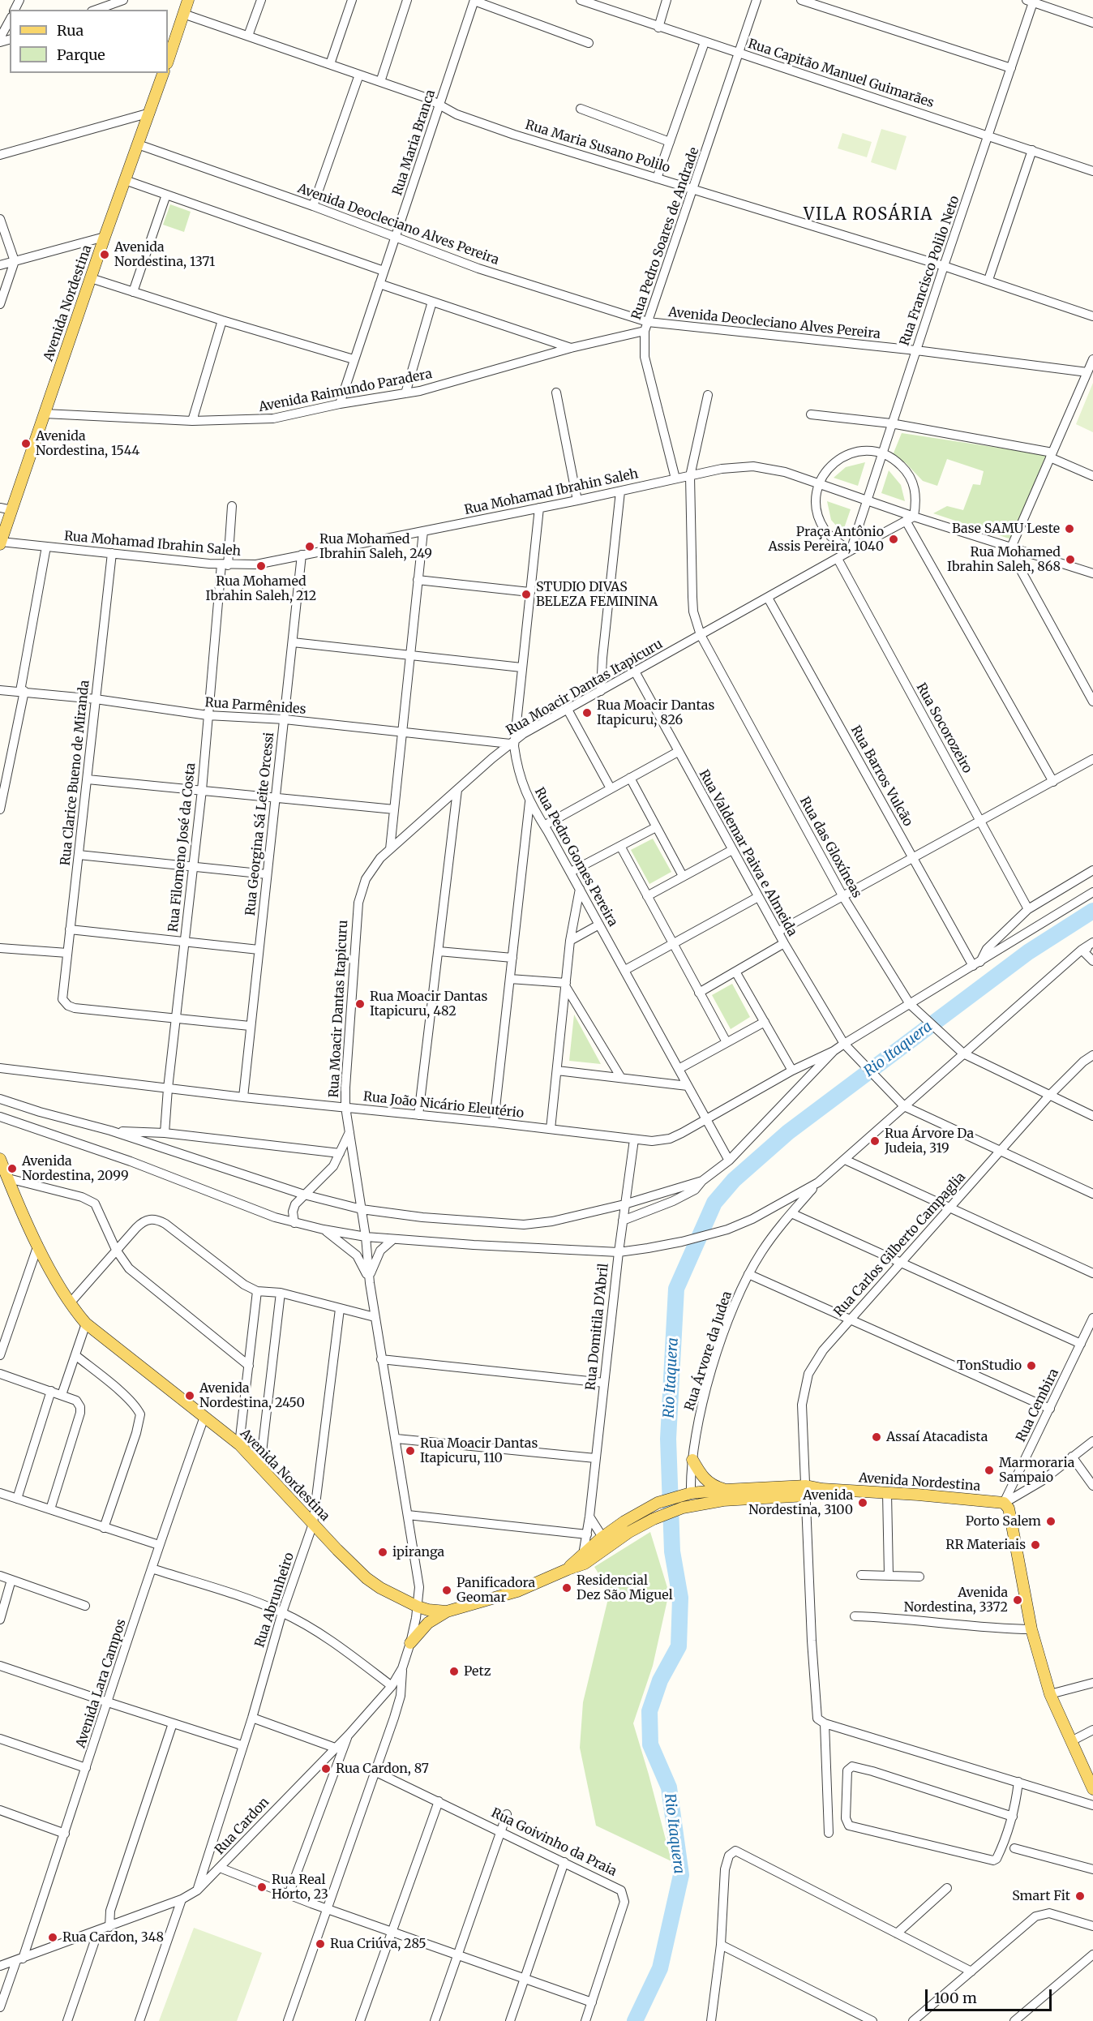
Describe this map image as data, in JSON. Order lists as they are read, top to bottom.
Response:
{
  "streets": {
    "main road": ["Avenida Nordestina"],
    "street": [
      "Rua Capitão Manuel Guimarães",
      "Rua Maria Branca",
      "Rua Maria Susano Polilo",
      "Avenida Deocleciano Alves Pereira",
      "Rua Pedro Soares de Andrade",
      "Rua Francisco Polilo Neto",
      "Avenida Raimundo Paradera",
      "Rua Mohamad Ibrahin Saleh",
      "Rua Moacir Dantas Itapicuru",
      "Rua Parmênides",
      "Rua Socorozeiro",
      "Rua Clarice Bueno de Miranda",
      "Rua Barros Vulcão",
      "Rua Georgina Sá Leite Orcessi",
      "Rua Filomeno José da Costa",
      "Rua das Gloxíneas",
      "Rua Valdemar Paiva e Almeida",
      "Rua Pedro Gomes Pereira",
      "Rua João Nicário Eleutério",
      "Rua Carlos Gilberto Campaglia",
      "Rua Domitila D'Abril",
      "Rua Árvore da Judea",
      "Rua Cembira",
      "Rua Abrunheiro",
      "Avenida Lara Campos",
      "Rua Cardon",
      "Rua Goivinho da Praia"
    ]
  },
  "crossings": [
    ["Rua Capitão Manuel Guimarães", "Rua Pedro Soares de Andrade"],
    ["Rua Capitão Manuel Guimarães", "Rua Francisco Polilo Neto"],
    ["Rua Maria Branca", "Rua Maria Susano Polilo"],
    ["Rua Maria Branca", "Avenida Deocleciano Alves Pereira"],
    ["Rua Maria Branca", "Avenida Raimundo Paradera"],
    ["Rua Maria Susano Polilo", "Rua Pedro Soares de Andrade"],
    ["Rua Maria Susano Polilo", "Rua Francisco Polilo Neto"],
    ["Avenida Deocleciano Alves Pereira", "Rua Pedro Soares de Andrade"],
    ["Avenida Deocleciano Alves Pereira", "Rua Francisco Polilo Neto"],
    ["Avenida Deocleciano Alves Pereira", "Avenida Nordestina"],
    ["Avenida Deocleciano Alves Pereira", "Avenida Raimundo Paradera"],
    ["Rua Pedro Soares de Andrade", "Avenida Raimundo Paradera"],
    ["Rua Pedro Soares de Andrade", "Rua Mohamad Ibrahin Saleh"],
    ["Rua Francisco Polilo Neto", "Rua Mohamad Ibrahin Saleh"],
    ["Rua Francisco Polilo Neto", "Rua Moacir Dantas Itapicuru"],
    ["Avenida Nordestina", "Avenida Raimundo Paradera"],
    ["Avenida Nordestina", "Rua Mohamad Ibrahin Saleh"],
    ["Avenida Nordestina", "Rua Moacir Dantas Itapicuru"],
    ["Avenida Nordestina", "Rua Carlos Gilberto Campaglia"],
    ["Avenida Nordestina", "Rua Domitila D'Abril"],
    ["Avenida Nordestina", "Rua Árvore da Judea"],
    ["Avenida Nordestina", "Rua Cembira"],
    ["Avenida Nordestina", "Rua Abrunheiro"],
    ["Avenida Nordestina", "Avenida Lara Campos"],
    ["Avenida Nordestina", "Rua Cardon"],
    ["Rua Mohamad Ibrahin Saleh", "Rua Moacir Dantas Itapicuru"],
    ["Rua Mohamad Ibrahin Saleh", "Rua Clarice Bueno de Miranda"],
    ["Rua Mohamad Ibrahin Saleh", "Rua Georgina Sá Leite Orcessi"],
    ["Rua Mohamad Ibrahin Saleh", "Rua Filomeno José da Costa"],
    ["Rua Mohamad Ibrahin Saleh", "Rua das Gloxíneas"],
    ["Rua Mohamad Ibrahin Saleh", "Rua Pedro Gomes Pereira"],
    ["Rua Moacir Dantas Itapicuru", "Rua Parmênides"],
    ["Rua Moacir Dantas Itapicuru", "Rua Socorozeiro"],
    ["Rua Moacir Dantas Itapicuru", "Rua Barros Vulcão"],
    ["Rua Moacir Dantas Itapicuru", "Rua das Gloxíneas"],
    ["Rua Moacir Dantas Itapicuru", "Rua Valdemar Paiva e Almeida"],
    ["Rua Moacir Dantas Itapicuru", "Rua Pedro Gomes Pereira"],
    ["Rua Moacir Dantas Itapicuru", "Rua João Nicário Eleutério"],
    ["Rua Moacir Dantas Itapicuru", "Rua Cardon"],
    ["Rua Parmênides", "Rua Clarice Bueno de Miranda"],
    ["Rua Parmênides", "Rua Georgina Sá Leite Orcessi"],
    ["Rua Parmênides", "Rua Filomeno José da Costa"],
    ["Rua Parmênides", "Rua Pedro Gomes Pereira"],
    ["Rua Clarice Bueno de Miranda", "Rua Filomeno José da Costa"],
    ["Rua Georgina Sá Leite Orcessi", "Rua João Nicário Eleutério"],
    ["Rua Filomeno José da Costa", "Rua João Nicário Eleutério"],
    ["Rua das Gloxíneas", "Rua Carlos Gilberto Campaglia"],
    ["Rua Valdemar Paiva e Almeida", "Rua Carlos Gilberto Campaglia"],
    ["Rua Pedro Gomes Pereira", "Rua João Nicário Eleutério"],
    ["Rua João Nicário Eleutério", "Rua Domitila D'Abril"],
    ["Rua Abrunheiro", "Rua Cardon"],
    ["Avenida Lara Campos", "Rua Cardon"]
  ],
  "districts": ["VILA ROSÁRIA"],
  "water": ["Rio Itaquera"],
  "places": [
    "Avenida Nordestina, 1371",
    "Avenida Nordestina, 1544",
    "Base SAMU Leste",
    "Praça Antônio Assis Pereira, 1040",
    "Rua Mohamed Ibrahin Saleh, 249",
    "Rua Mohamed Ibrahin Saleh, 868",
    "Rua Mohamed Ibrahin Saleh, 212",
    "STUDIO DIVAS BELEZA FEMININA",
    "Rua Moacir Dantas Itapicuru, 826",
    "Rua Moacir Dantas Itapicuru, 482",
    "Rua Árvore Da Judeia, 319",
    "Avenida Nordestina, 2099",
    "TonStudio",
    "Avenida Nordestina, 2450",
    "Assaí Atacadista",
    "Rua Moacir Dantas Itapicuru, 110",
    "Marmoraria Sampaio",
    "Avenida Nordestina, 3100",
    "Porto Salem",
    "RR Materiais",
    "ipiranga",
    "Residencial Dez São Miguel",
    "Panificadora Geomar",
    "Avenida Nordestina, 3372",
    "Petz",
    "Rua Cardon, 87",
    "Rua Real Horto, 23",
    "Smart Fit",
    "Rua Cardon, 348",
    "Rua Criúva, 285"
  ],
  "legend": ["Rua", "Parque"],
  "scale_bar": "100 m"
}
